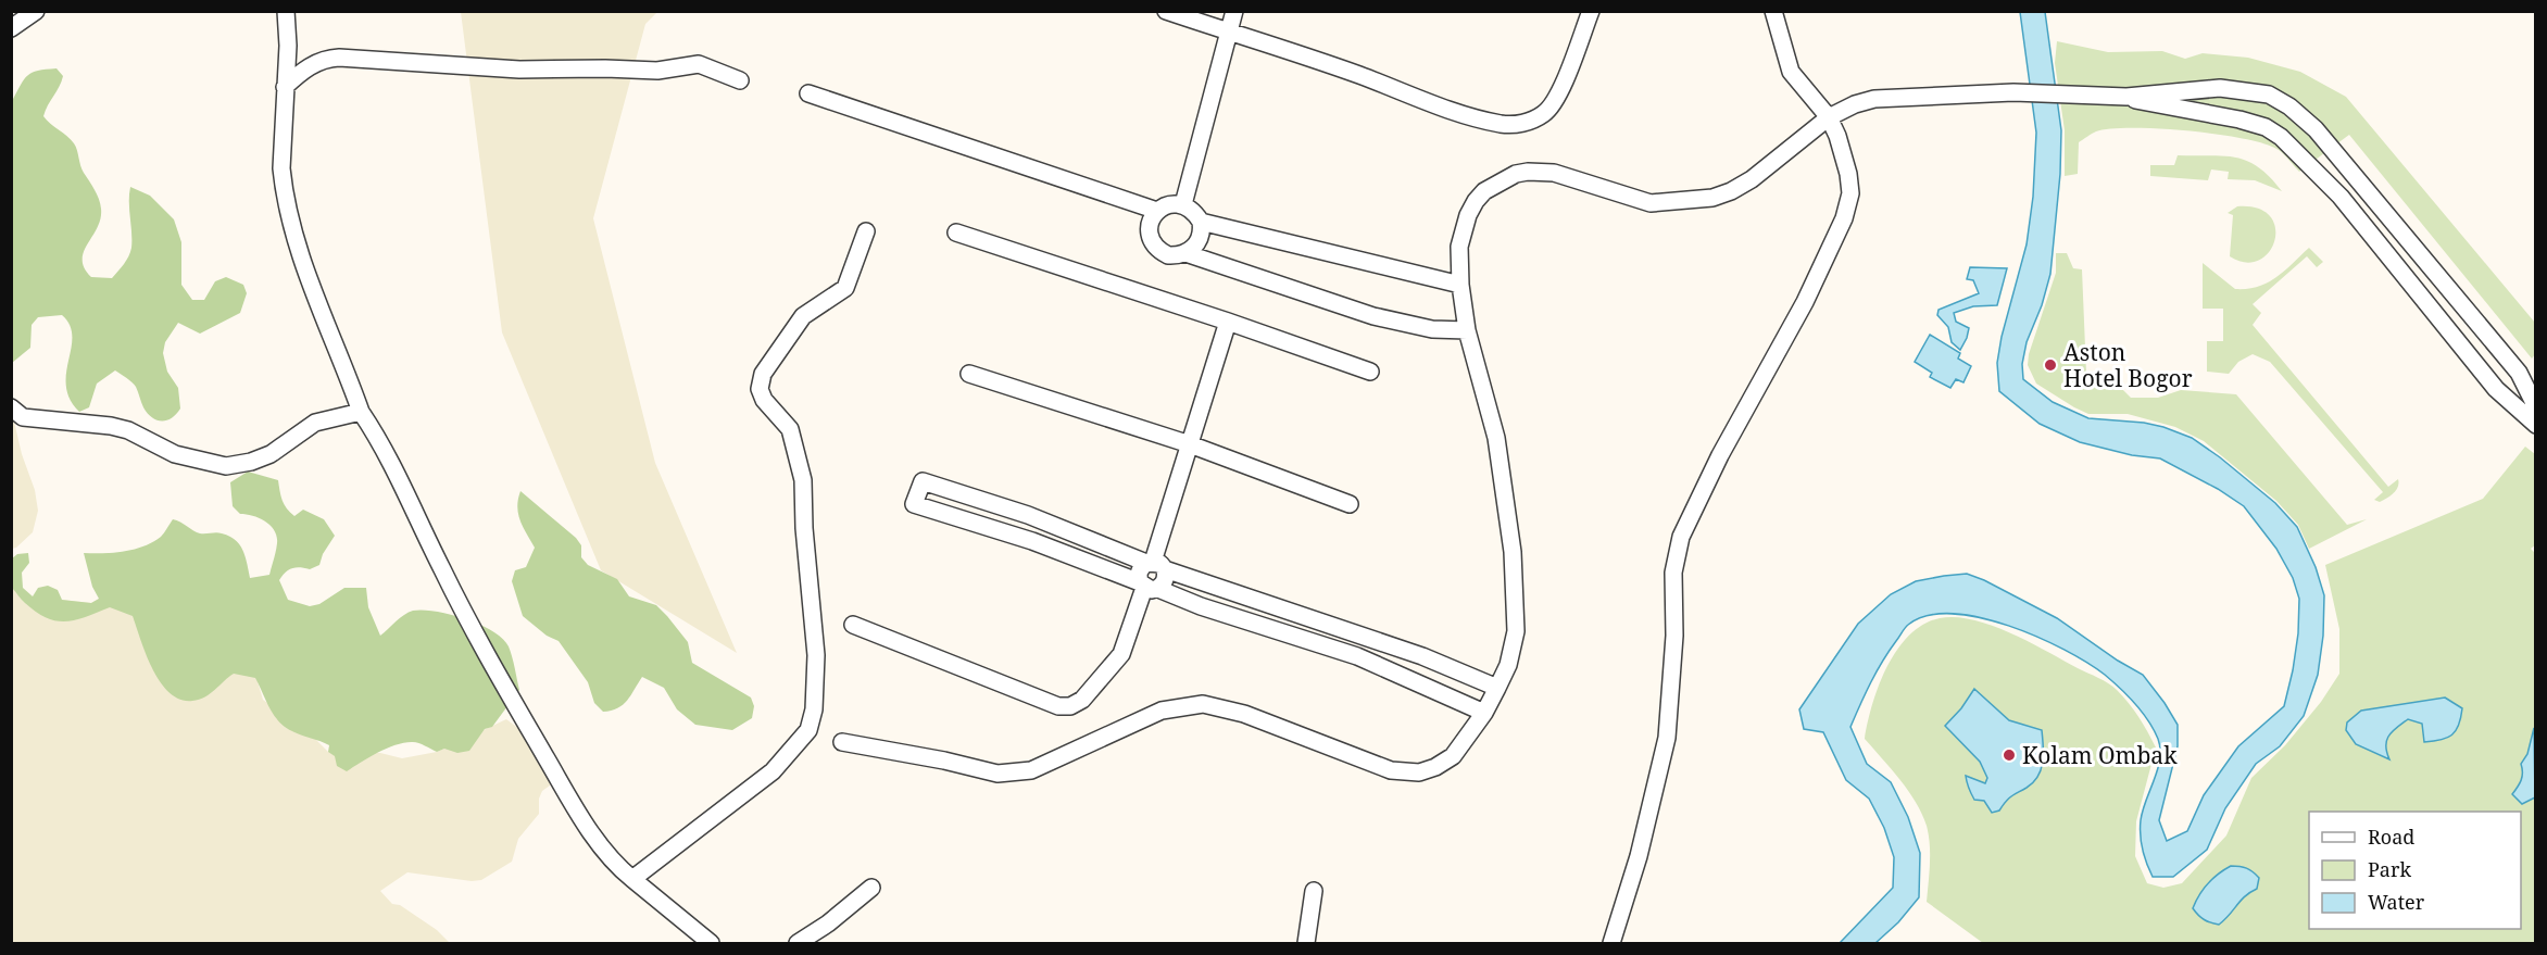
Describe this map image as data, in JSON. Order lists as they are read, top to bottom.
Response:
{
  "places": ["Aston Hotel Bogor", "Kolam Ombak"],
  "legend": ["Road", "Park", "Water"]
}
